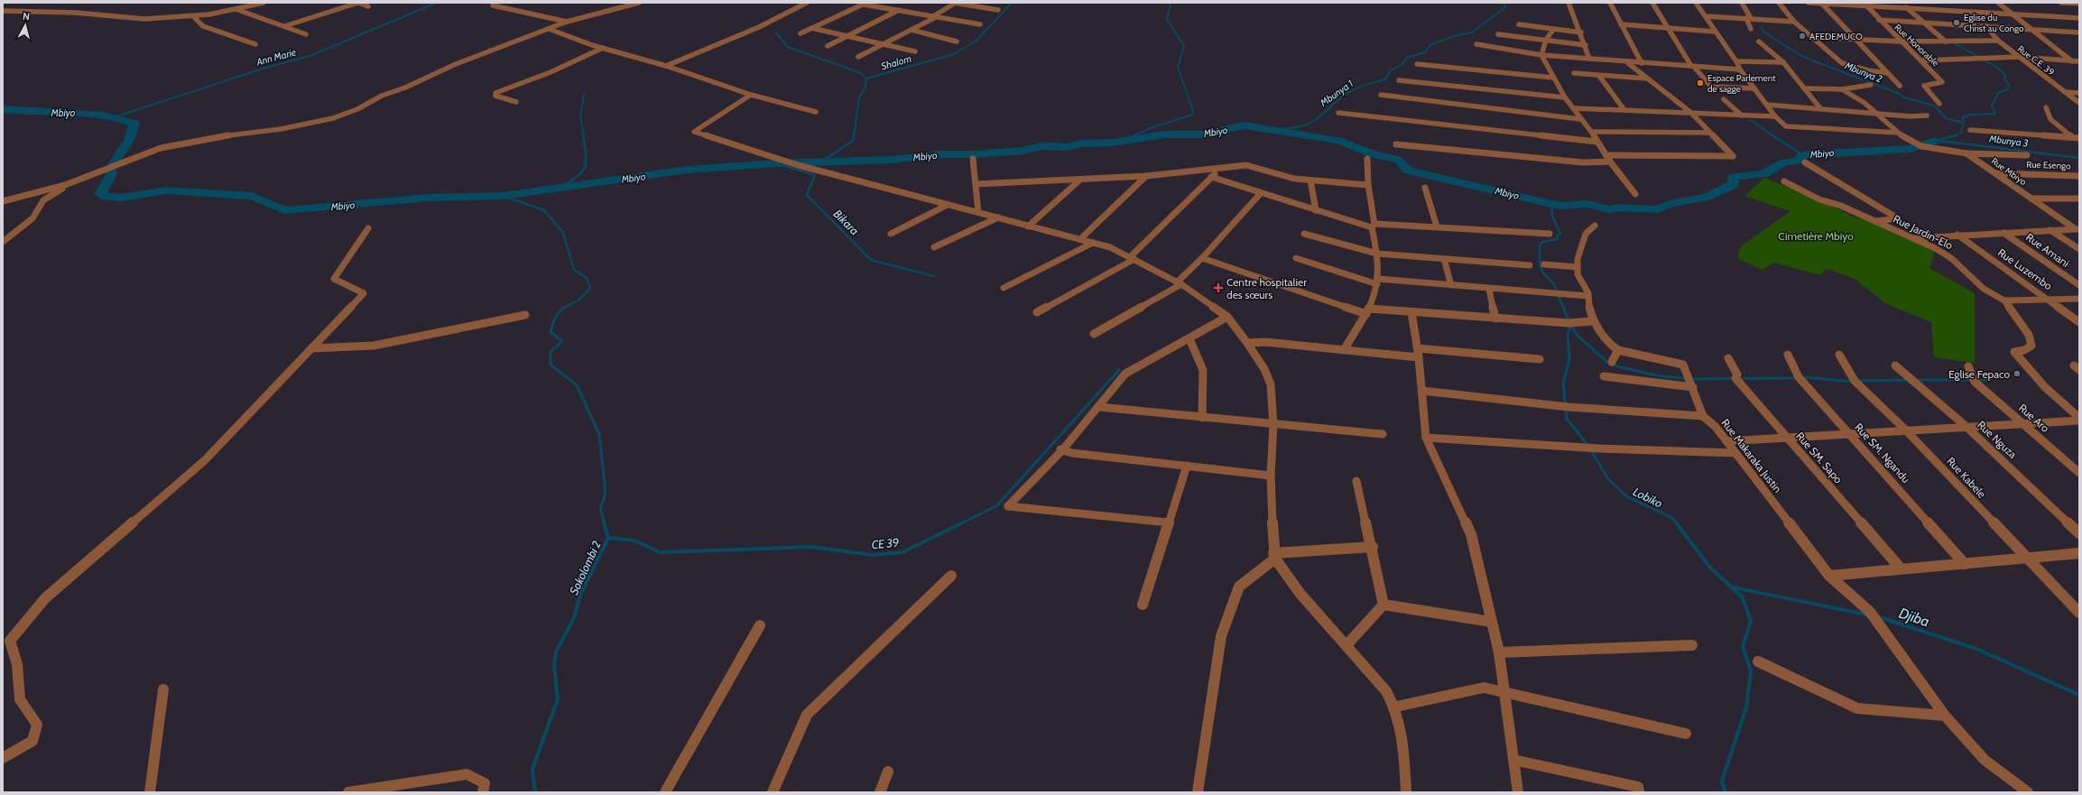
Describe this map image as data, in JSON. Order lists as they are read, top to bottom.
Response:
{
  "streets": {
    "street": [
      "Rue Honorable",
      "Rue C.E. 39",
      "Rue Esengo",
      "Rue Mbiyo",
      "Rue Jardin-Elo",
      "Rue Amani",
      "Rue Luzembo",
      "Rue Aro",
      "Rue Nguza",
      "Rue SM. Ngandu",
      "Rue Makaraka Justin",
      "Rue SM. Sapo",
      "Rue Kabele"
    ]
  },
  "crossings": [
    ["Rue Esengo", "Rue Mbiyo"]
  ],
  "water": [
    "Ann Marie",
    "Shalom",
    "Mbunya 2",
    "Mbunya 1",
    "Mbiyo",
    "Mbunya 3",
    "Bikara",
    "Lobiko",
    "CE 39",
    "Sokolombi 2",
    "Djiba"
  ],
  "parks": ["Cimetière Mbiyo"],
  "places": {
    "other": [
      "Eglise du Christ au Congo",
      "AFEDEMUCO",
      "Espace Parlement de sagge",
      "Eglise Fepaco"
    ],
    "health": ["Centre hospitalier des sœurs"]
  },
  "north": "top"
}
